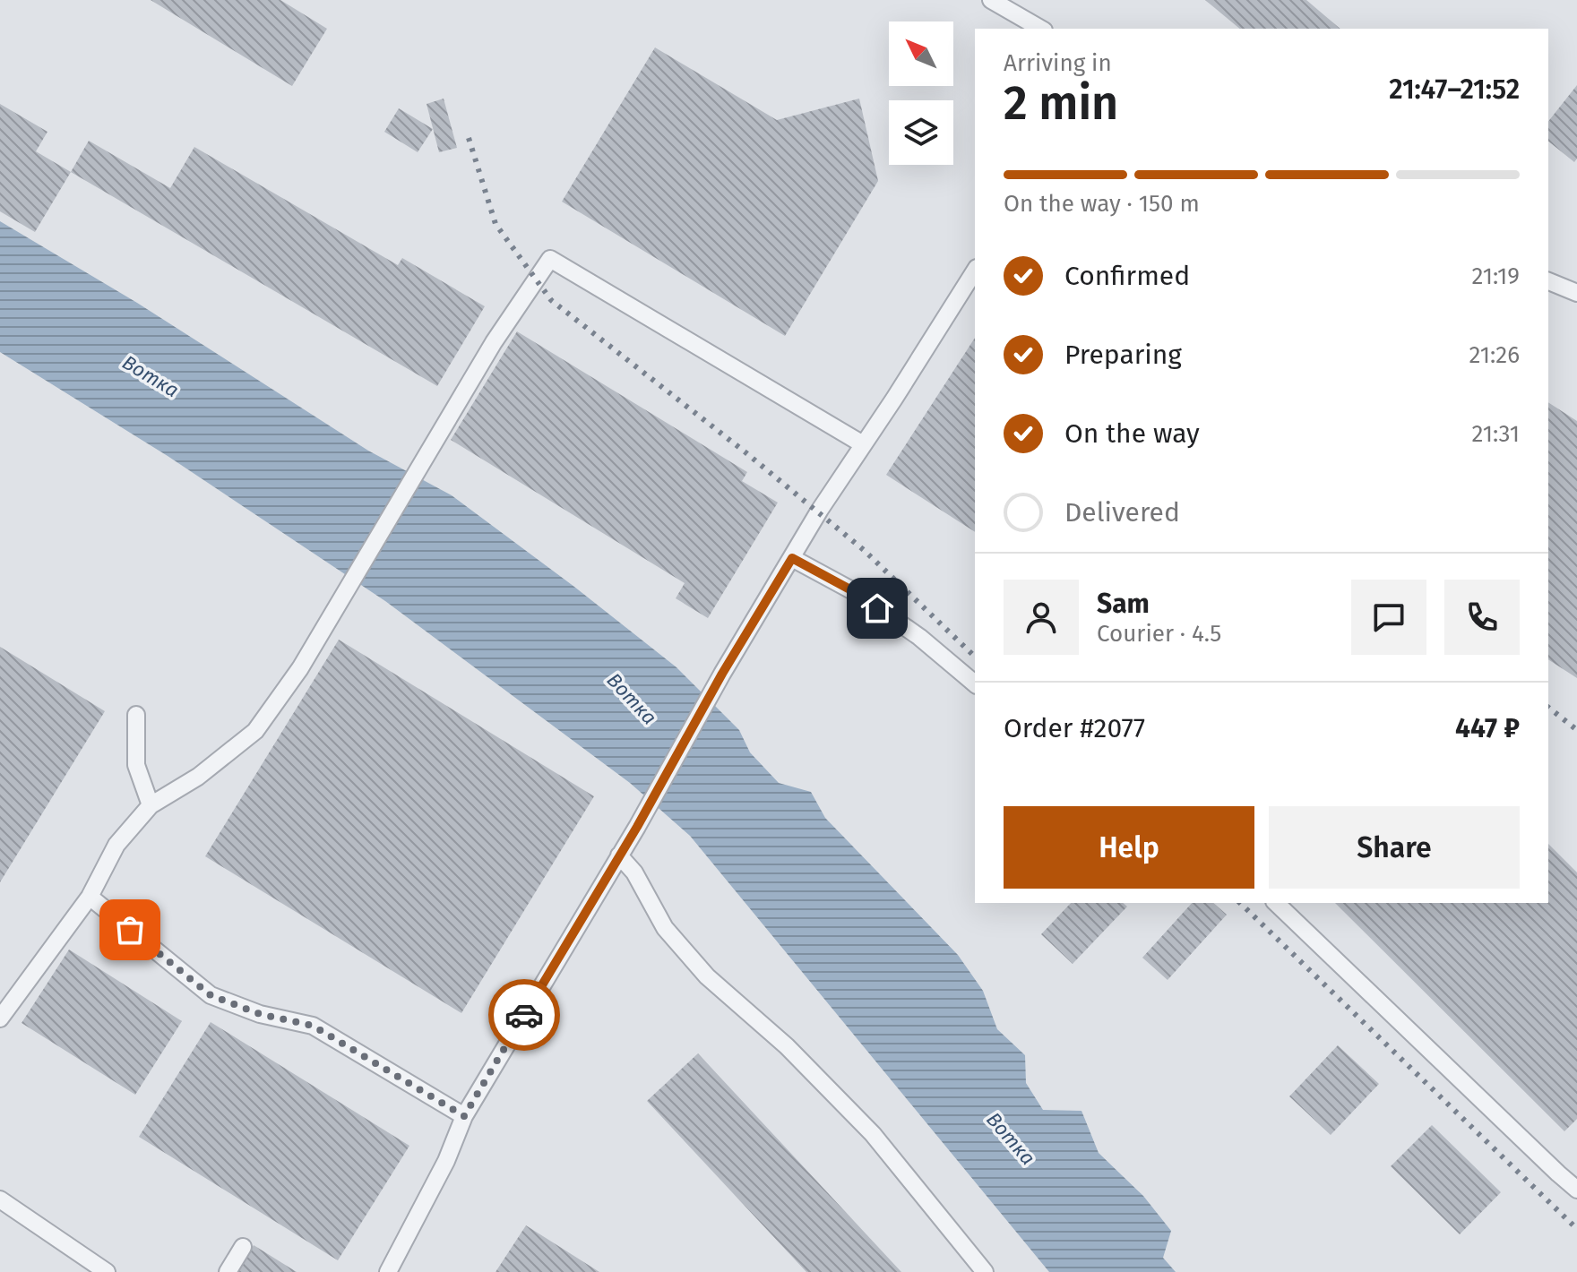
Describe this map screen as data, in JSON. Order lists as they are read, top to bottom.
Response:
{
  "water": ["Вотка"],
  "north": "top left",
  "page": {
    "heading": ["2 min", "Arriving in", "21:47–21:52"],
    "panel": [
      "Sam",
      "Courier · 4.5",
      "Order #2077",
      "447 ₽"
    ],
    "bar": "On the way · 150 m",
    "list": [
      ["Confirmed", "21:19"],
      ["Preparing", "21:26"],
      ["On the way", "21:31"],
      "Delivered"
    ],
    "buttons": ["Help", "Share"]
  }
}
